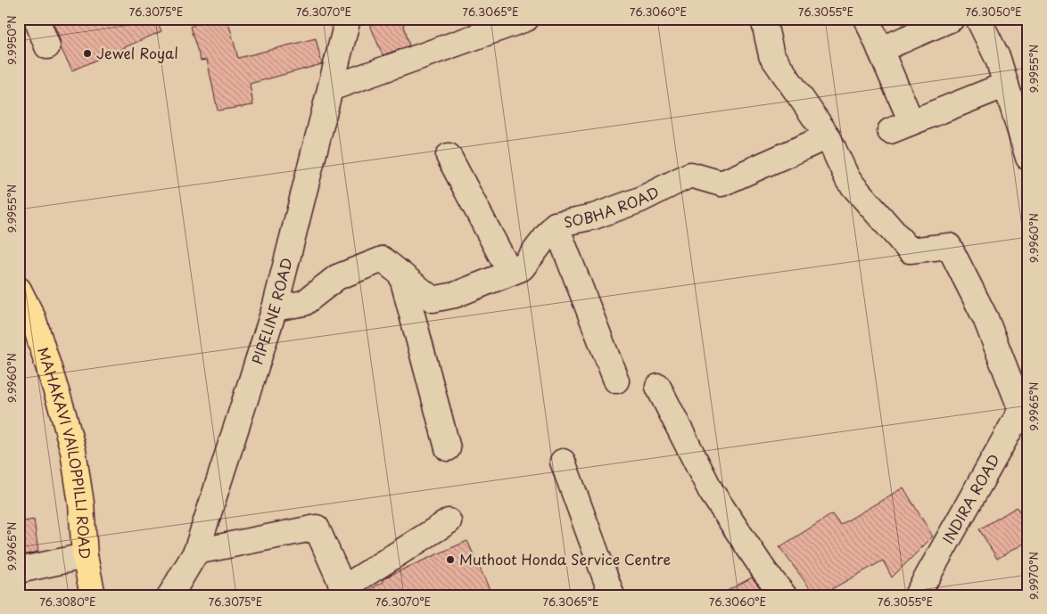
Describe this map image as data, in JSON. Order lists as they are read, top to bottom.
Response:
{
  "streets": {
    "main road": ["MAHAKAVI VAILOPPILLI ROAD"],
    "street": ["SOBHA ROAD", "PIPELINE ROAD", "INDIRA ROAD"]
  },
  "crossings": [
    ["SOBHA ROAD", "PIPELINE ROAD"]
  ],
  "places": ["Jewel Royal", "Muthoot Honda Service Centre"],
  "coordinates": [
    "76.3075°E",
    "76.3070°E",
    "76.3065°E",
    "76.3060°E",
    "76.3055°E",
    "76.3050°E",
    "9.9950°N",
    "9.9955°N",
    "9.9960°N",
    "9.9965°N",
    "9.9970°N",
    "76.3080°E"
  ]
}
